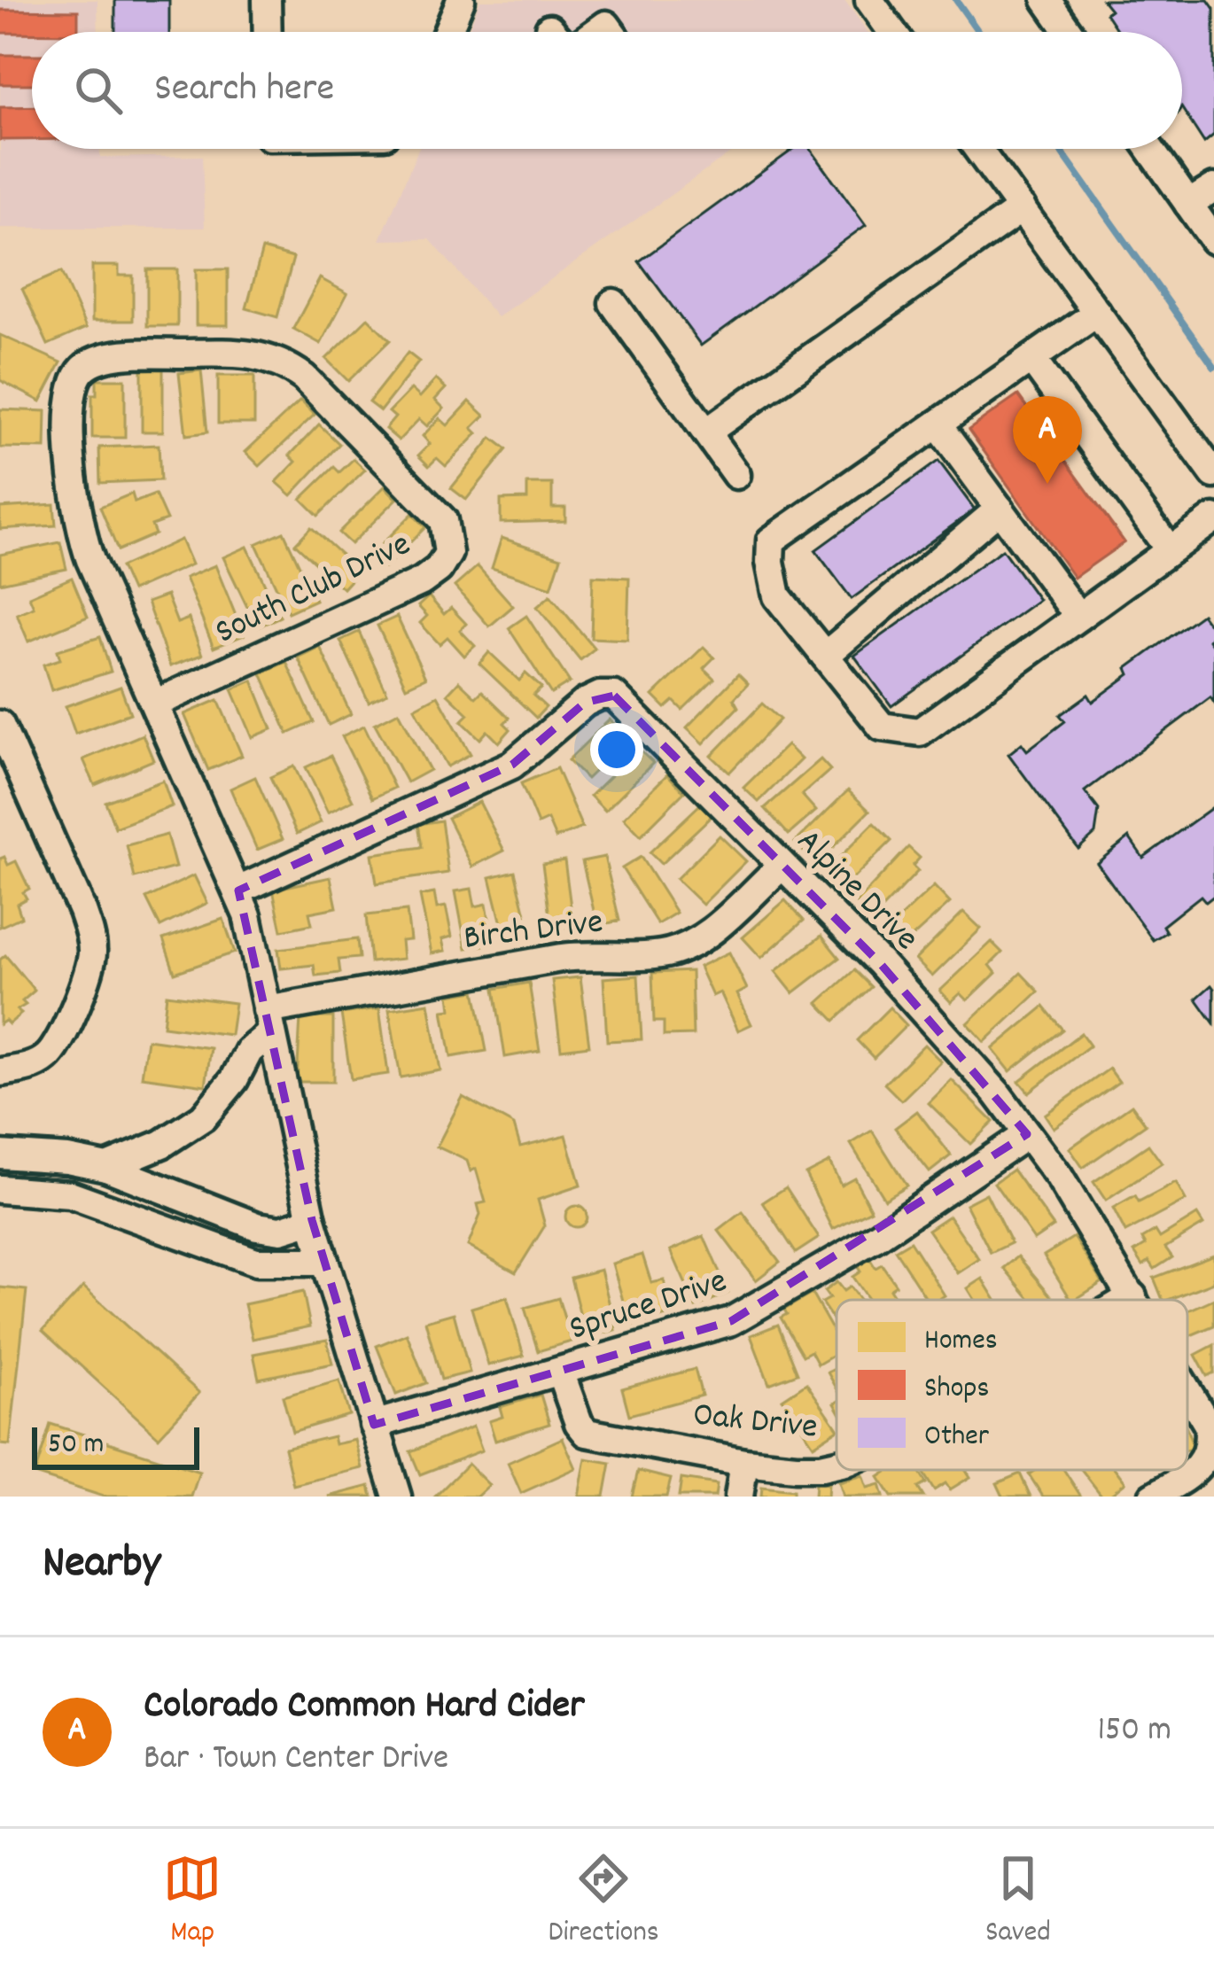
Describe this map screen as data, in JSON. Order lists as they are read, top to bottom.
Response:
{
  "streets": {
    "street": [
      "South Club Drive",
      "Alpine Drive",
      "Birch Drive",
      "Spruce Drive",
      "Oak Drive"
    ]
  },
  "crossings": [
    ["South Club Drive", "Alpine Drive"],
    ["South Club Drive", "Birch Drive"],
    ["South Club Drive", "Spruce Drive"],
    ["Alpine Drive", "Birch Drive"],
    ["Alpine Drive", "Spruce Drive"],
    ["Alpine Drive", "Oak Drive"],
    ["Spruce Drive", "Oak Drive"]
  ],
  "legend": ["Homes", "Shops", "Other"],
  "scale_bar": "50 m",
  "page": {
    "search": "Search here",
    "pins": "A",
    "scale": "50 m",
    "heading": "Nearby",
    "list": [
      {
        "mark": "A",
        "name": "Colorado Common Hard Cider",
        "note": "Bar · Town Center Drive",
        "value": "150 m"
      }
    ],
    "nav": ["Map", "Directions", "Saved"]
  }
}
